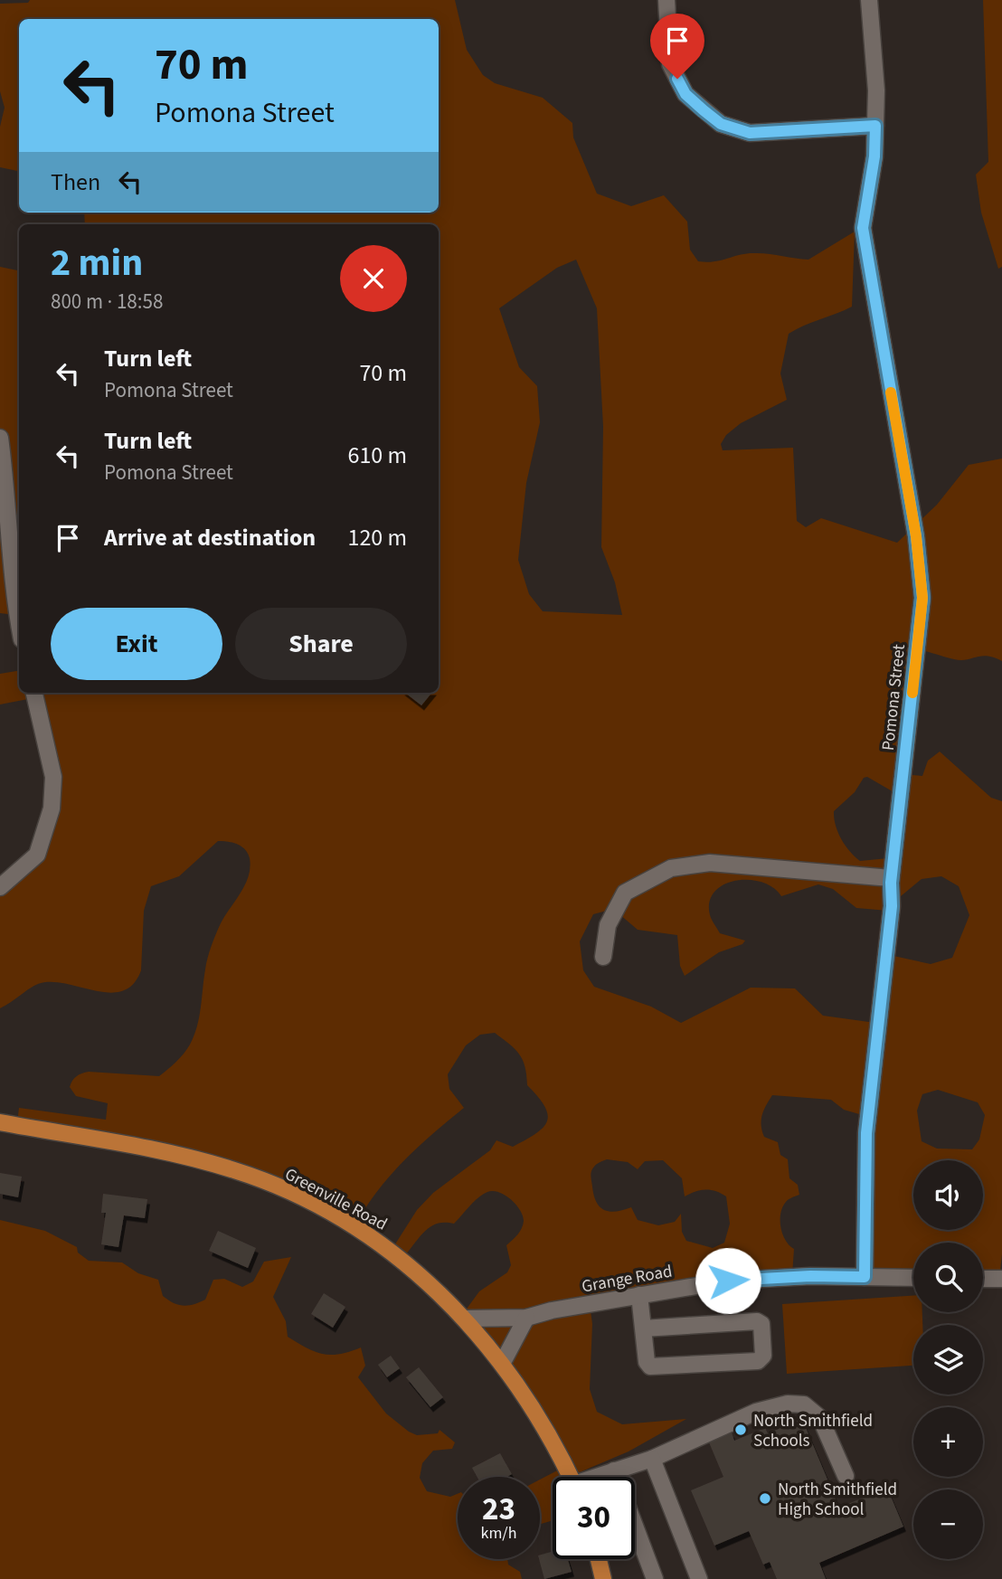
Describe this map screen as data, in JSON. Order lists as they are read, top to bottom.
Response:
{
  "streets": {
    "main road": ["Greenville Road"],
    "street": ["Pomona Street", "Grange Road"]
  },
  "crossings": [
    ["Pomona Street", "Grange Road"],
    ["Greenville Road", "Grange Road"]
  ],
  "places": ["North Smithfield Schools", "North Smithfield High School"],
  "page": {
    "turn": ["70 m", "Pomona Street"],
    "then": "Then",
    "heading": ["2 min", "800 m · 18:58"],
    "list": [
      {
        "name": "Turn left",
        "note": "Pomona Street",
        "value": "70 m"
      },
      {
        "name": "Turn left",
        "note": "Pomona Street",
        "value": "610 m"
      },
      {
        "name": "Arrive at destination",
        "value": "120 m"
      }
    ],
    "buttons": ["Exit", "Share"],
    "map_buttons": ["+", "−"],
    "speed": "23 km/h",
    "limit": "30"
  }
}
